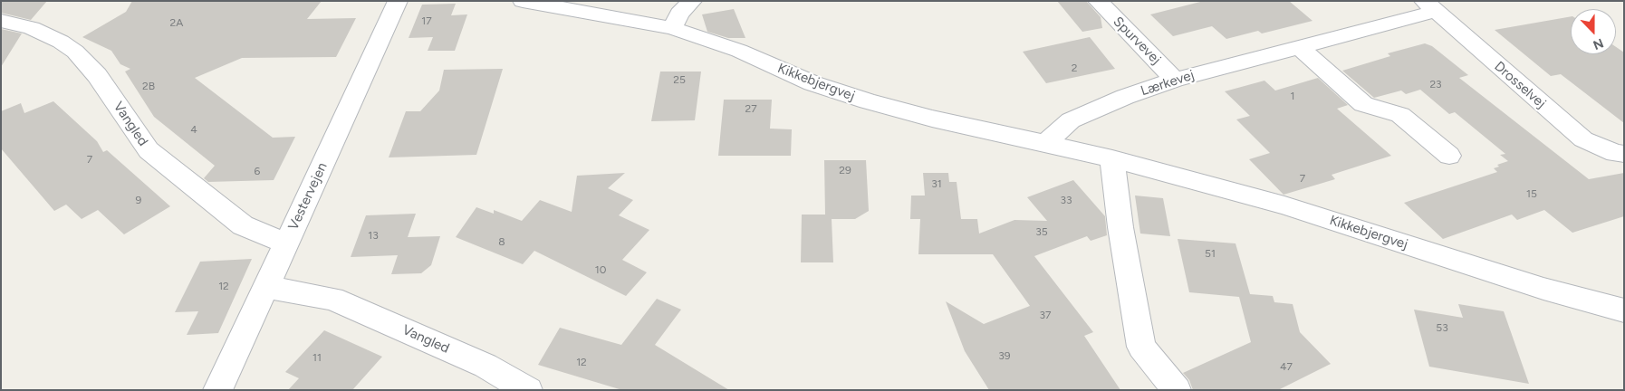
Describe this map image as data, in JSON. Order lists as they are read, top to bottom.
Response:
{
  "streets": {
    "street": [
      "Spurvevej",
      "Kikkebjergvej",
      "Lærkevej",
      "Drosselvej",
      "Vangled",
      "Vestervejen"
    ]
  },
  "crossings": [
    ["Spurvevej", "Lærkevej"],
    ["Kikkebjergvej", "Lærkevej"],
    ["Lærkevej", "Drosselvej"],
    ["Vangled", "Vestervejen"]
  ],
  "house_numbers": [
    "17",
    "2A",
    "2",
    "25",
    "23",
    "2B",
    "1",
    "27",
    "4",
    "7",
    "29",
    "6",
    "7",
    "31",
    "15",
    "9",
    "33",
    "35",
    "13",
    "8",
    "51",
    "10",
    "12",
    "37",
    "53",
    "39",
    "11",
    "12",
    "47"
  ],
  "north": "bottom"
}
